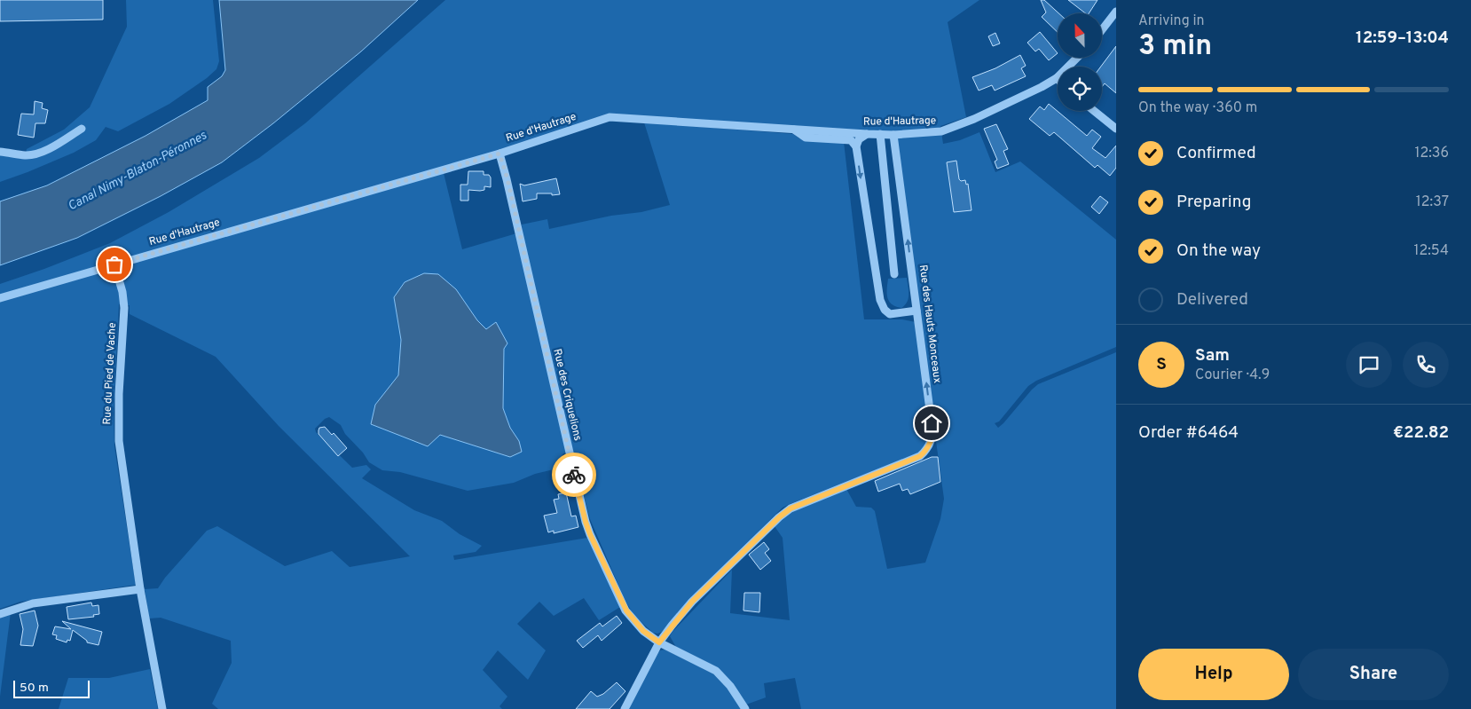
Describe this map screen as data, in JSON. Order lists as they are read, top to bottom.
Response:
{
  "streets": {
    "street": [
      "Rue d'Hautrage",
      "Rue des Hauts Monceaux",
      "Rue du Pied de Vache",
      "Rue des Criquelions"
    ]
  },
  "crossings": [
    ["Rue d'Hautrage", "Rue des Hauts Monceaux"],
    ["Rue d'Hautrage", "Rue du Pied de Vache"],
    ["Rue d'Hautrage", "Rue des Criquelions"],
    ["Rue des Hauts Monceaux", "Rue des Criquelions"]
  ],
  "one_way": ["Rue des Hauts Monceaux"],
  "water": ["Canal Nimy-Blaton-Péronnes"],
  "scale_bar": "50 m",
  "north": "top",
  "page": {
    "heading": ["3 min", "Arriving in", "12:59–13:04"],
    "panel": [
      "Sam",
      "Courier · 4.9",
      "Order #6464",
      "€22.82"
    ],
    "bar": "On the way · 360 m",
    "list": [
      ["Confirmed", "12:36"],
      ["Preparing", "12:37"],
      ["On the way", "12:54"],
      "Delivered"
    ],
    "round": "S",
    "buttons": ["Help", "Share"],
    "scale": "50 m"
  }
}
